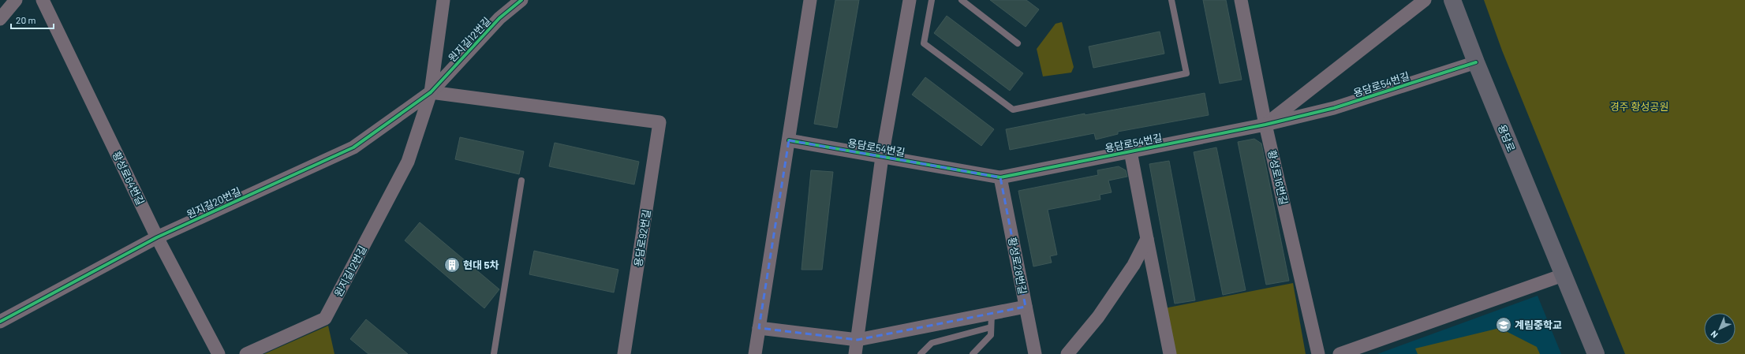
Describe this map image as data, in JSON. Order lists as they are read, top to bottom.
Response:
{
  "streets": {
    "main road": ["용담로"],
    "street": [
      "원지길12번길",
      "용담로54번길",
      "황성로16번길",
      "황성로64번길",
      "원지길20번길",
      "용담로92번길",
      "황성로28번길"
    ]
  },
  "crossings": [
    ["원지길12번길", "원지길20번길"],
    ["원지길12번길", "용담로92번길"],
    ["용담로54번길", "용담로"],
    ["용담로54번길", "황성로16번길"],
    ["용담로54번길", "황성로28번길"],
    ["황성로64번길", "원지길20번길"],
    ["원지길20번길", "용담로92번길"]
  ],
  "parks": ["경주 황성공원"],
  "places": {
    "building": ["현대 5차"],
    "school or university": ["계림중학교"]
  },
  "scale_bar": "20 m",
  "north": "bottom left"
}
